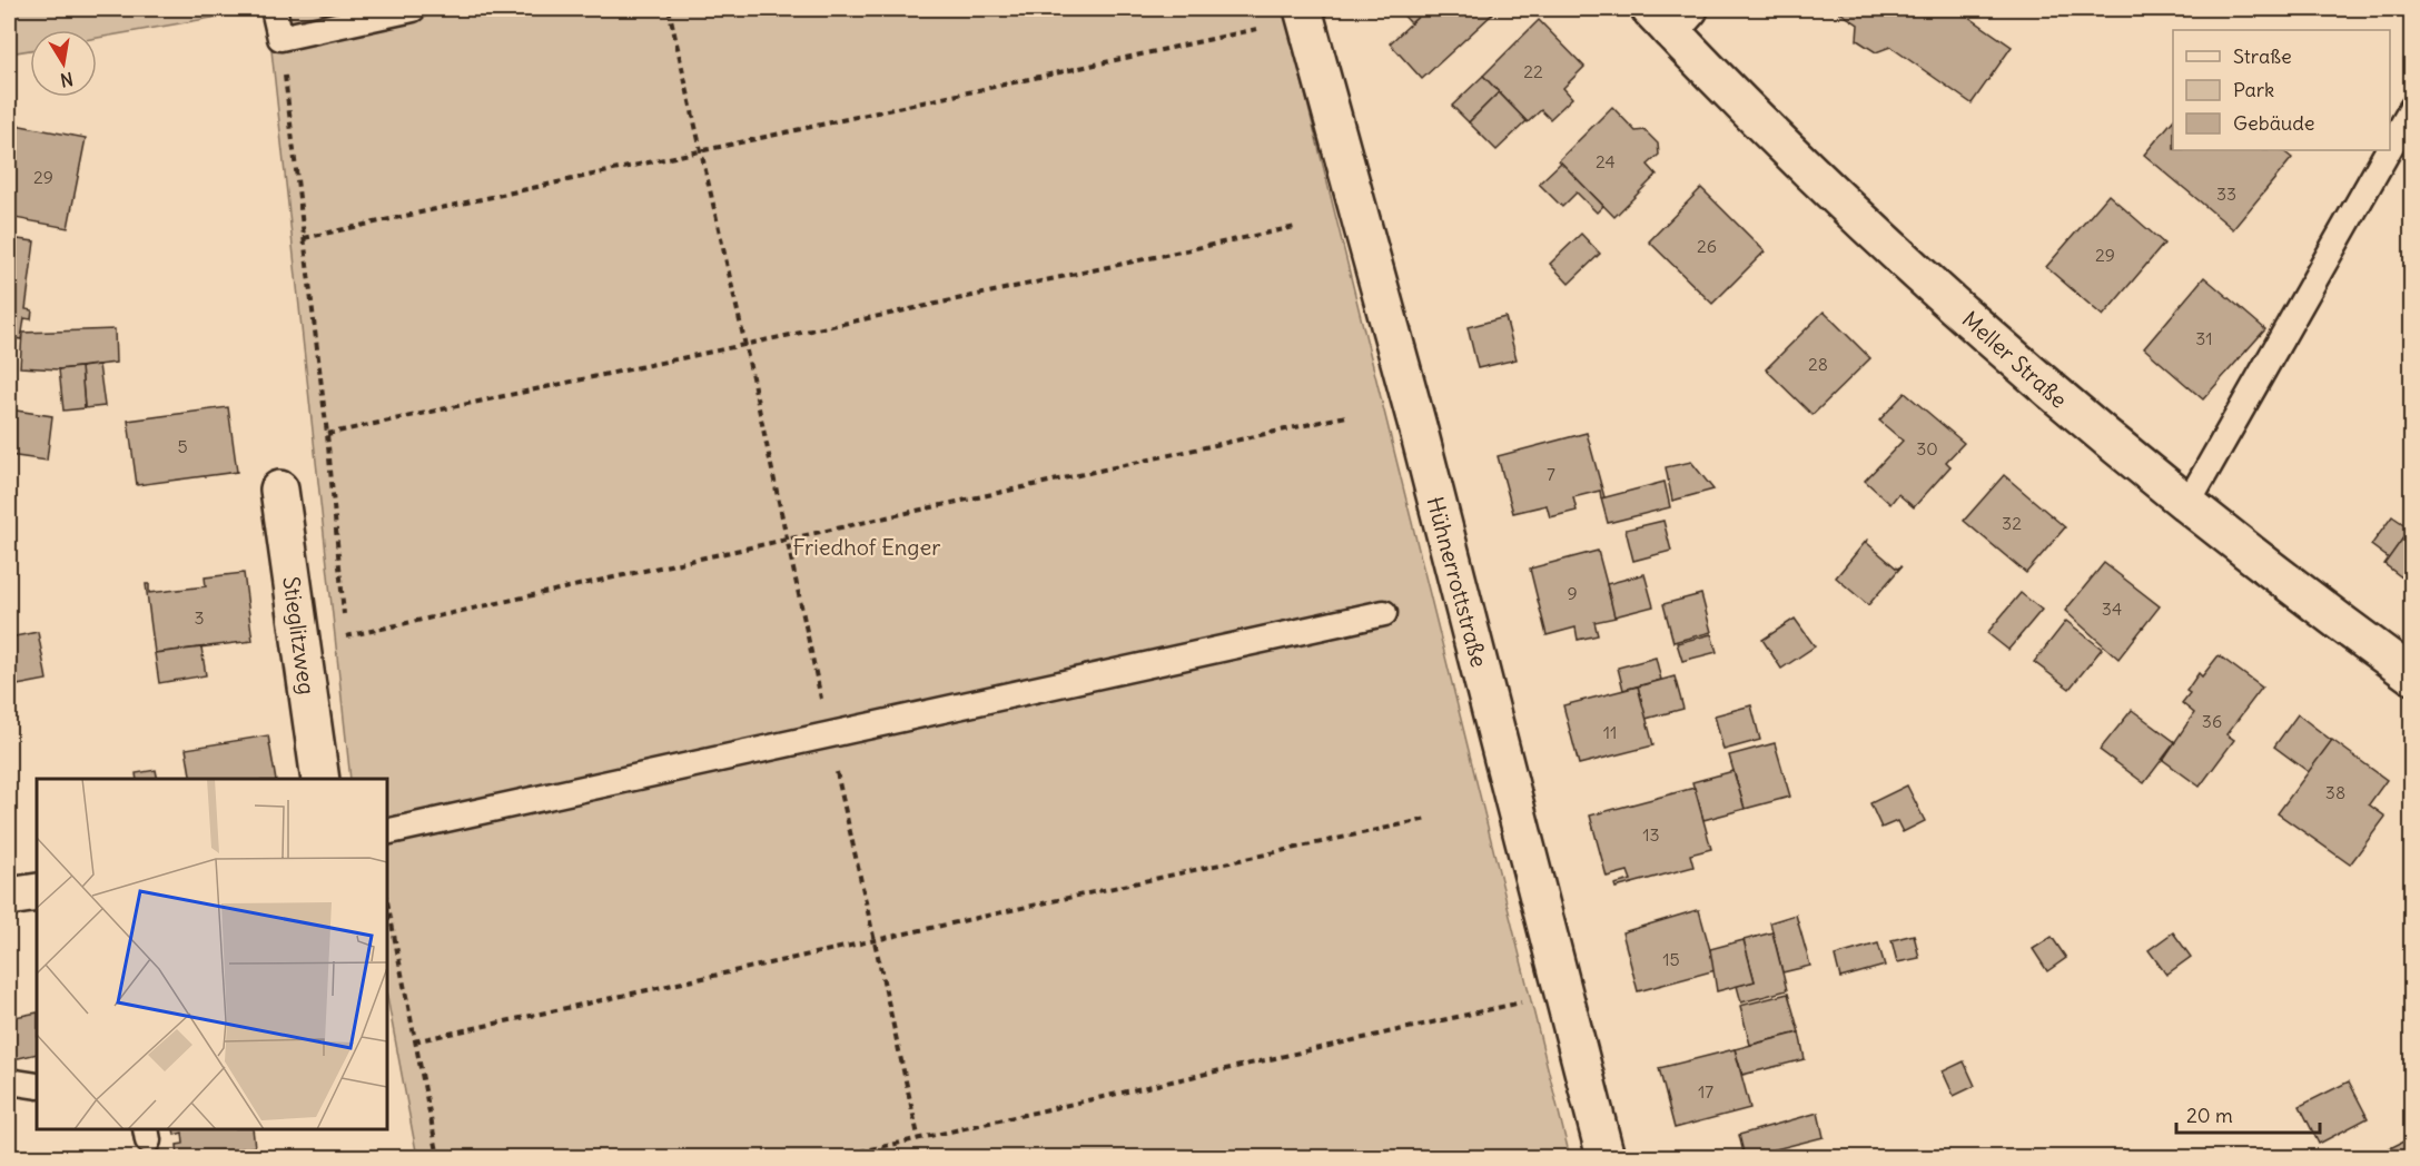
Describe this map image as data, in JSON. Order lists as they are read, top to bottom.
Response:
{
  "streets": {
    "street": ["Meller Straße", "Hühnerrottstraße", "Stieglitzweg"]
  },
  "parks": ["Friedhof Enger"],
  "house_numbers": [
    "22",
    "24",
    "29",
    "33",
    "26",
    "29",
    "31",
    "28",
    "5",
    "30",
    "7",
    "32",
    "9",
    "34",
    "3",
    "36",
    "11",
    "38",
    "13",
    "15",
    "17"
  ],
  "legend": ["Straße", "Park", "Gebäude"],
  "scale_bar": "20 m",
  "north": "bottom"
}
